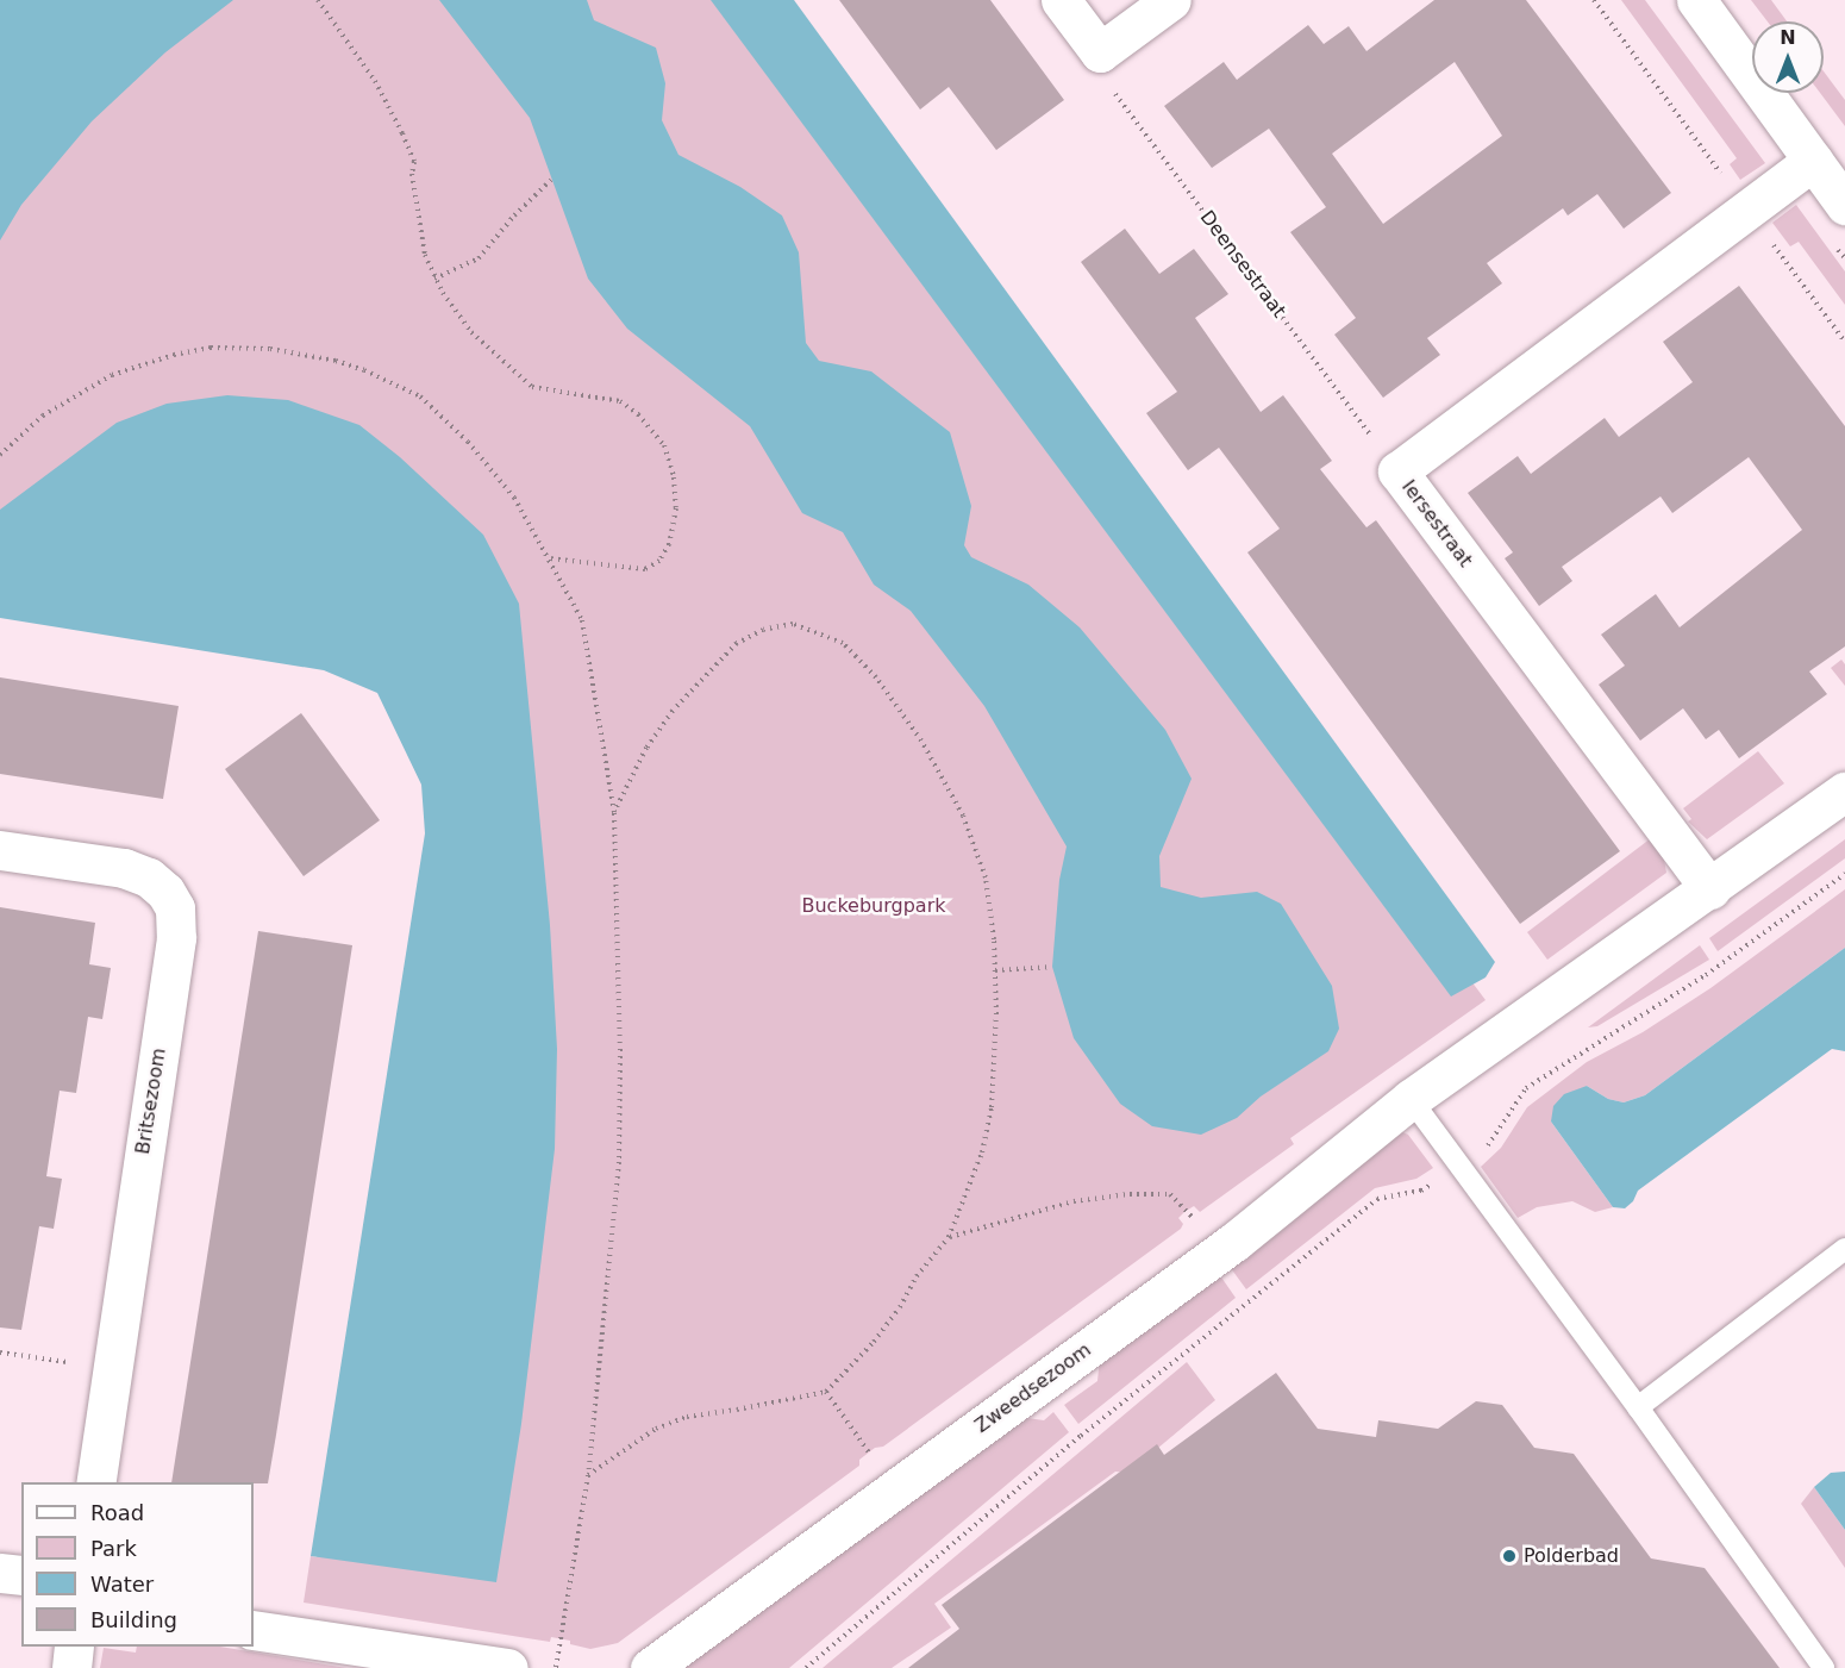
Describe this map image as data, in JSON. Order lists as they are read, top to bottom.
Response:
{
  "streets": {
    "street": ["Iersestraat", "Britsezoom", "Zweedsezoom"],
    "path": ["Deensestraat"]
  },
  "crossings": [
    ["Deensestraat", "Iersestraat"]
  ],
  "parks": ["Buckeburgpark"],
  "places": ["Polderbad"],
  "legend": [
    "Road",
    "Park",
    "Water",
    "Building"
  ],
  "north": "top"
}
